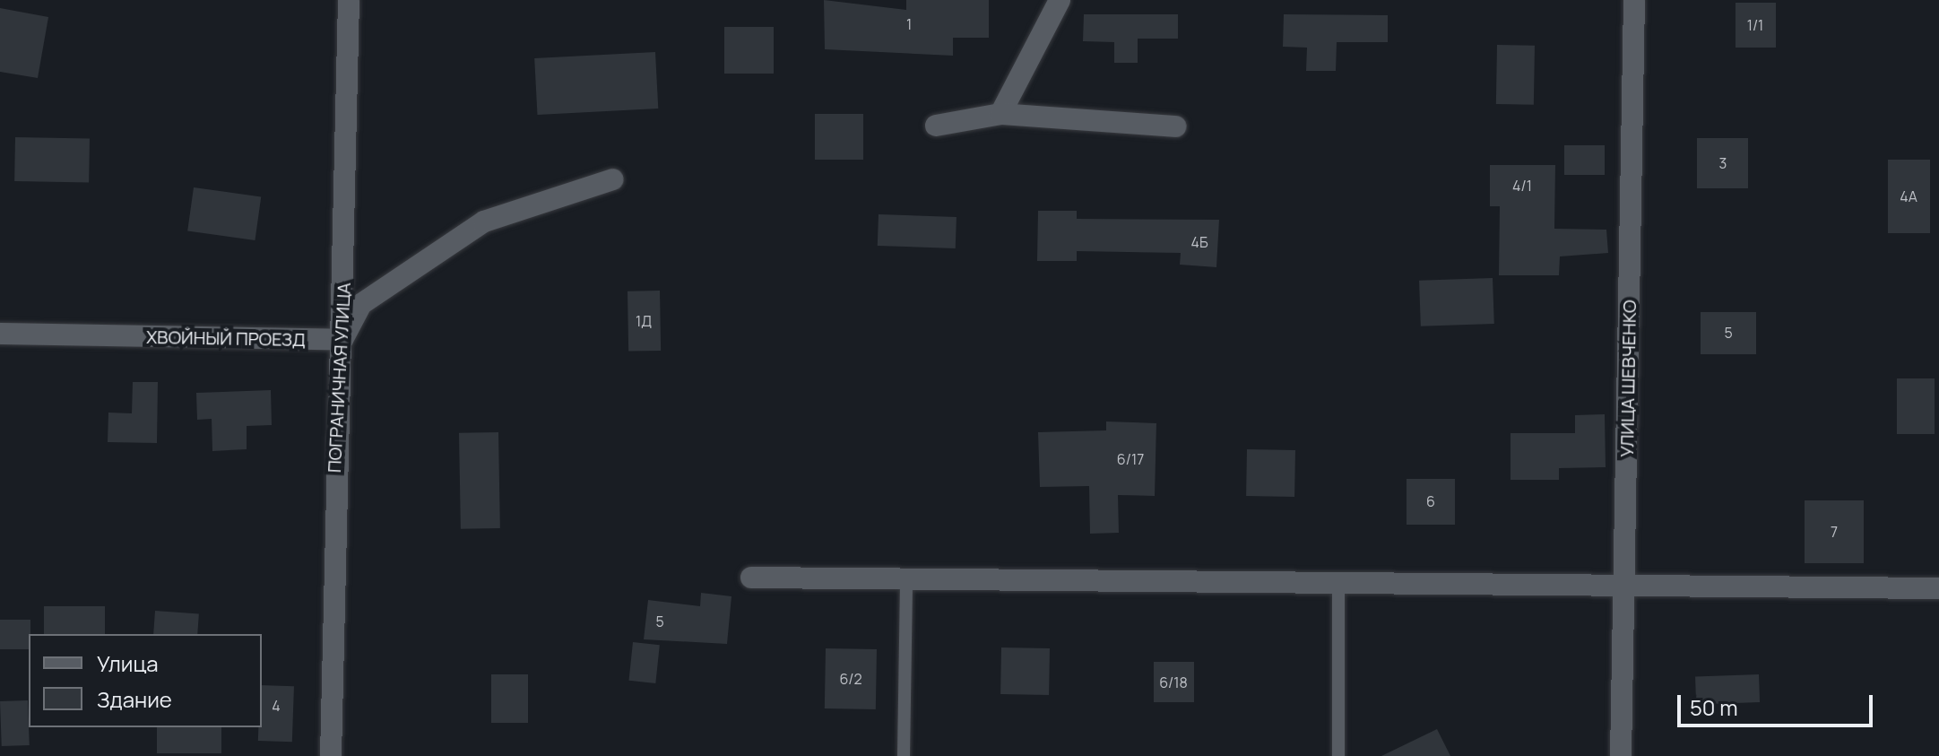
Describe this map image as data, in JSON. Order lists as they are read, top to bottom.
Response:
{
  "streets": {
    "street": ["ХВОЙНЫЙ ПРОЕЗД", "ПОГРАНИЧНАЯ УЛИЦА", "УЛИЦА ШЕВЧЕНКО"]
  },
  "crossings": [
    ["ХВОЙНЫЙ ПРОЕЗД", "ПОГРАНИЧНАЯ УЛИЦА"]
  ],
  "house_numbers": [
    "1",
    "1/1",
    "3",
    "4/1",
    "4А",
    "4Б",
    "1Д",
    "5",
    "6/17",
    "6",
    "7",
    "5",
    "6/2",
    "6/18",
    "4"
  ],
  "legend": ["Улица", "Здание"],
  "scale_bar": "50 m"
}
